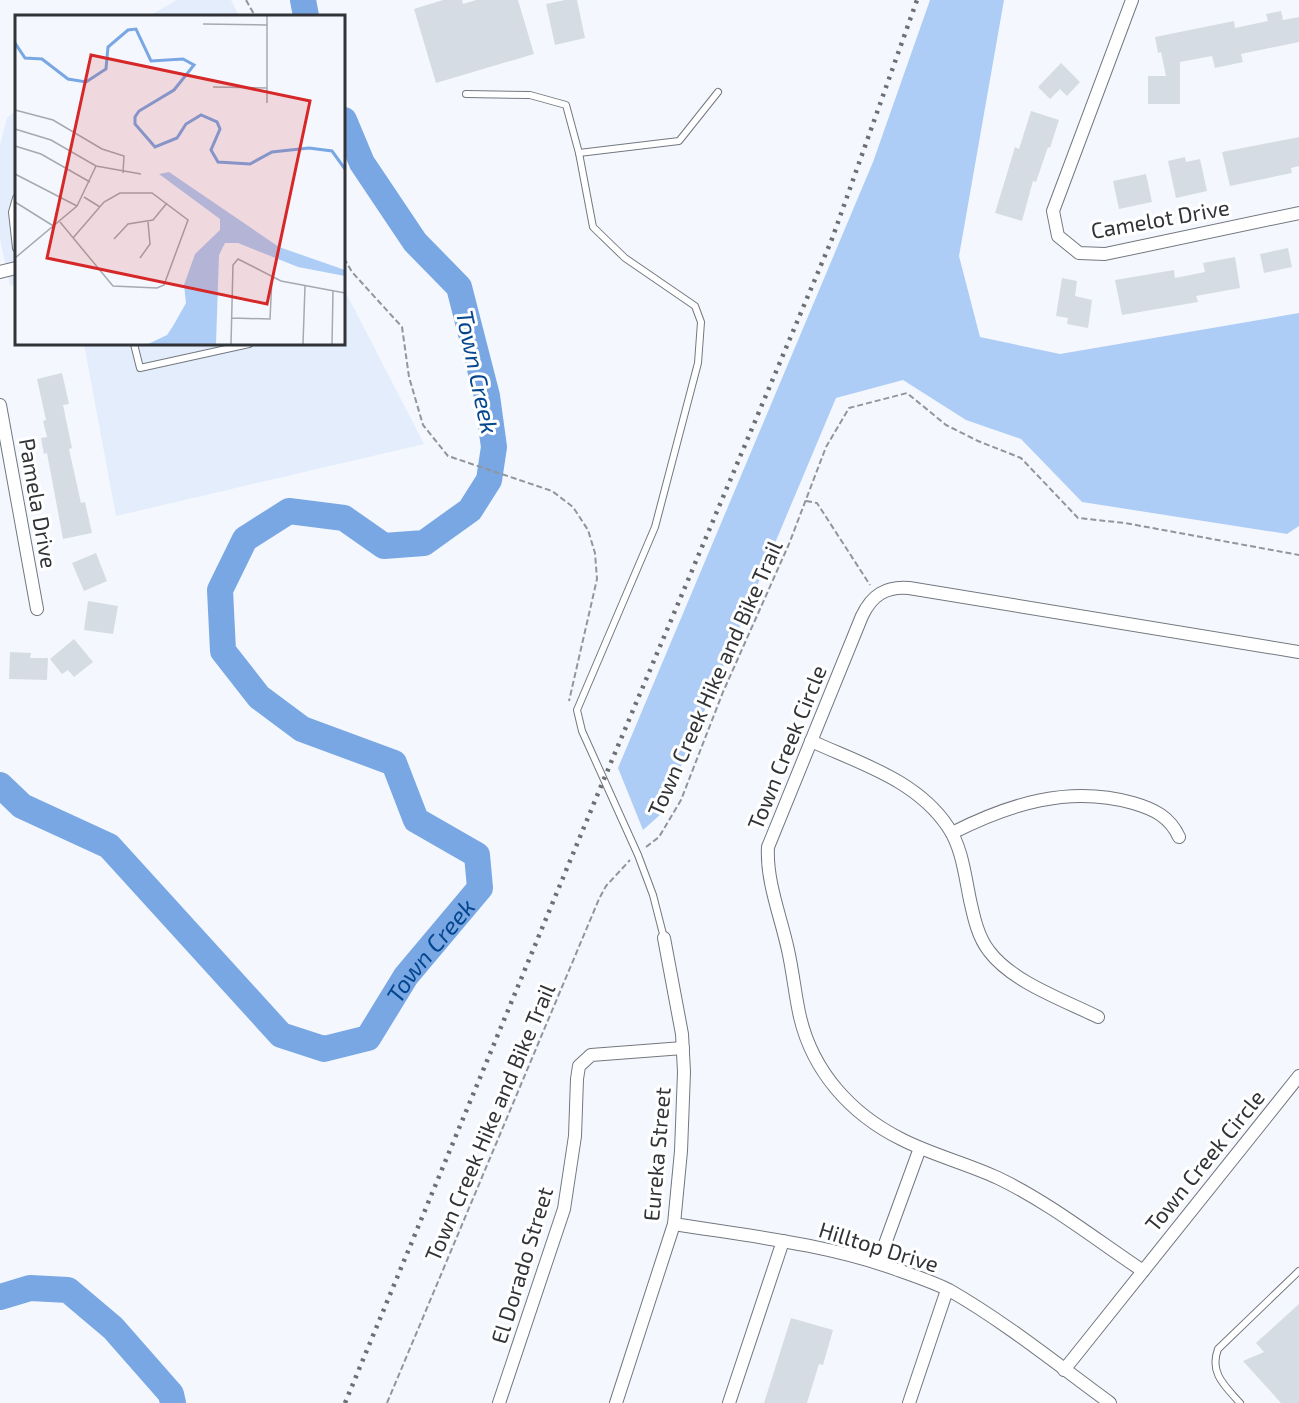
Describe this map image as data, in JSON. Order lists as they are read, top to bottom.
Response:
{
  "streets": {
    "street": [
      "Camelot Drive",
      "Pamela Drive",
      "Town Creek Circle",
      "Eureka Street",
      "Hilltop Drive",
      "El Dorado Street"
    ],
    "path": ["Town Creek Hike and Bike Trail"]
  },
  "crossings": [
    ["Town Creek Circle", "Hilltop Drive"],
    ["Eureka Street", "Hilltop Drive"],
    ["Eureka Street", "El Dorado Street"]
  ],
  "water": ["Town Creek"]
}
